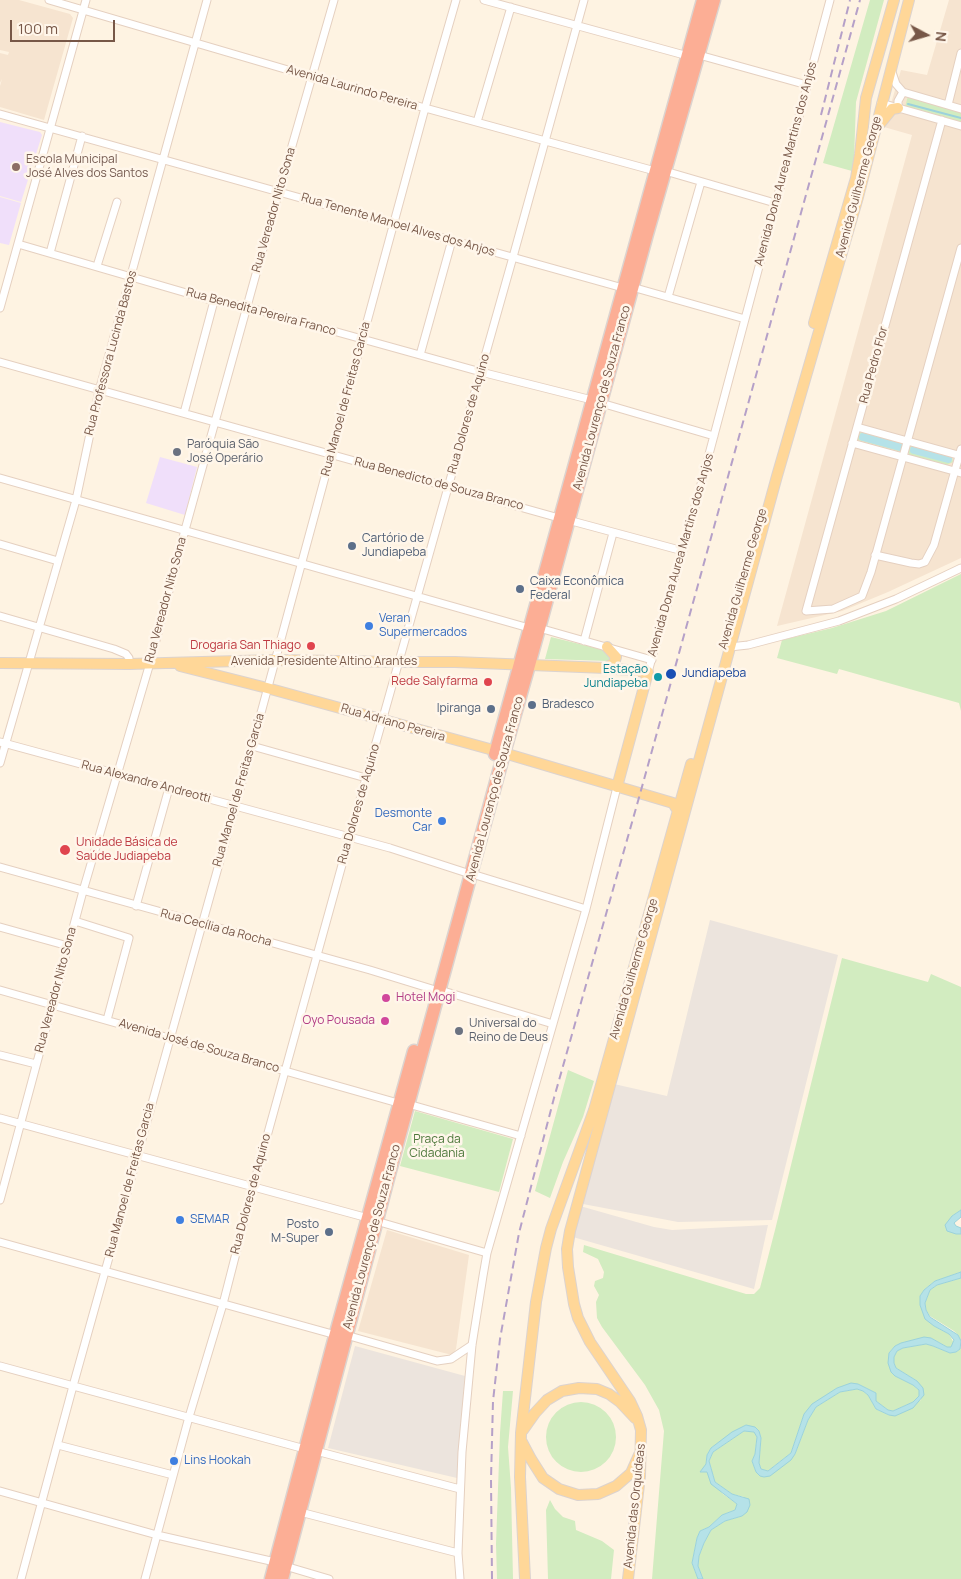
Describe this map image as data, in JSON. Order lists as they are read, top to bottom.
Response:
{
  "streets": {
    "highway": ["Avenida Lourenço de Souza Franco"],
    "main road": [
      "Avenida Dona Aurea Martins dos Anjos",
      "Avenida Guilherme George",
      "Avenida Presidente Altino Arantes",
      "Rua Adriano Pereira",
      "Avenida das Orquídeas"
    ],
    "street": [
      "Avenida Laurindo Pereira",
      "Rua Vereador Nito Sona",
      "Rua Tenente Manoel Alves dos Anjos",
      "Rua Benedita Pereira Franco",
      "Rua Professora Lucinda Bastos",
      "Rua Pedro Flor",
      "Rua Manoel de Freitas Garcia",
      "Rua Dolores de Aquino",
      "Rua Benedicto de Souza Branco",
      "Rua Alexandre Andreotti",
      "Rua Cecília da Rocha",
      "Avenida José de Souza Branco"
    ]
  },
  "crossings": [
    ["Avenida Laurindo Pereira", "Avenida Dona Aurea Martins dos Anjos"],
    ["Avenida Laurindo Pereira", "Rua Vereador Nito Sona"],
    ["Avenida Laurindo Pereira", "Rua Professora Lucinda Bastos"],
    ["Avenida Laurindo Pereira", "Avenida Lourenço de Souza Franco"],
    ["Avenida Laurindo Pereira", "Rua Manoel de Freitas Garcia"],
    ["Avenida Laurindo Pereira", "Rua Dolores de Aquino"],
    ["Avenida Dona Aurea Martins dos Anjos", "Rua Tenente Manoel Alves dos Anjos"],
    ["Avenida Dona Aurea Martins dos Anjos", "Rua Benedita Pereira Franco"],
    ["Avenida Dona Aurea Martins dos Anjos", "Rua Benedicto de Souza Branco"],
    ["Avenida Dona Aurea Martins dos Anjos", "Avenida Presidente Altino Arantes"],
    ["Avenida Dona Aurea Martins dos Anjos", "Rua Adriano Pereira"],
    ["Avenida Dona Aurea Martins dos Anjos", "Rua Alexandre Andreotti"],
    ["Avenida Dona Aurea Martins dos Anjos", "Rua Cecília da Rocha"],
    ["Avenida Dona Aurea Martins dos Anjos", "Avenida José de Souza Branco"],
    ["Avenida Guilherme George", "Rua Adriano Pereira"],
    ["Avenida Guilherme George", "Avenida das Orquídeas"],
    ["Rua Vereador Nito Sona", "Rua Tenente Manoel Alves dos Anjos"],
    ["Rua Vereador Nito Sona", "Rua Benedita Pereira Franco"],
    ["Rua Vereador Nito Sona", "Rua Benedicto de Souza Branco"],
    ["Rua Vereador Nito Sona", "Avenida Presidente Altino Arantes"],
    ["Rua Vereador Nito Sona", "Rua Alexandre Andreotti"],
    ["Rua Vereador Nito Sona", "Rua Cecília da Rocha"],
    ["Rua Vereador Nito Sona", "Avenida José de Souza Branco"],
    ["Rua Tenente Manoel Alves dos Anjos", "Rua Professora Lucinda Bastos"],
    ["Rua Tenente Manoel Alves dos Anjos", "Avenida Lourenço de Souza Franco"],
    ["Rua Tenente Manoel Alves dos Anjos", "Rua Manoel de Freitas Garcia"],
    ["Rua Tenente Manoel Alves dos Anjos", "Rua Dolores de Aquino"],
    ["Rua Benedita Pereira Franco", "Rua Professora Lucinda Bastos"],
    ["Rua Benedita Pereira Franco", "Avenida Lourenço de Souza Franco"],
    ["Rua Benedita Pereira Franco", "Rua Manoel de Freitas Garcia"],
    ["Rua Benedita Pereira Franco", "Rua Dolores de Aquino"],
    ["Rua Professora Lucinda Bastos", "Rua Benedicto de Souza Branco"],
    ["Rua Professora Lucinda Bastos", "Avenida Presidente Altino Arantes"],
    ["Rua Professora Lucinda Bastos", "Rua Alexandre Andreotti"],
    ["Avenida Lourenço de Souza Franco", "Rua Benedicto de Souza Branco"],
    ["Avenida Lourenço de Souza Franco", "Avenida Presidente Altino Arantes"],
    ["Avenida Lourenço de Souza Franco", "Rua Adriano Pereira"],
    ["Avenida Lourenço de Souza Franco", "Rua Alexandre Andreotti"],
    ["Avenida Lourenço de Souza Franco", "Rua Cecília da Rocha"],
    ["Avenida Lourenço de Souza Franco", "Avenida José de Souza Branco"],
    ["Rua Manoel de Freitas Garcia", "Rua Benedicto de Souza Branco"],
    ["Rua Manoel de Freitas Garcia", "Avenida Presidente Altino Arantes"],
    ["Rua Manoel de Freitas Garcia", "Rua Adriano Pereira"],
    ["Rua Manoel de Freitas Garcia", "Rua Alexandre Andreotti"],
    ["Rua Manoel de Freitas Garcia", "Rua Cecília da Rocha"],
    ["Rua Manoel de Freitas Garcia", "Avenida José de Souza Branco"],
    ["Rua Dolores de Aquino", "Rua Benedicto de Souza Branco"],
    ["Rua Dolores de Aquino", "Avenida Presidente Altino Arantes"],
    ["Rua Dolores de Aquino", "Rua Adriano Pereira"],
    ["Rua Dolores de Aquino", "Rua Alexandre Andreotti"],
    ["Rua Dolores de Aquino", "Rua Cecília da Rocha"],
    ["Rua Dolores de Aquino", "Avenida José de Souza Branco"],
    ["Avenida Presidente Altino Arantes", "Rua Adriano Pereira"]
  ],
  "parks": ["Praça da Cidadania"],
  "places": [
    "Escola Municipal José Alves dos Santos",
    "Paróquia São José Operário",
    "Cartório de Jundiapeba",
    "Caixa Econômica Federal",
    "Veran Supermercados",
    "Drogaria San Thiago",
    "Jundiapeba",
    "Estação Jundiapeba",
    "Rede Salyfarma",
    "Bradesco",
    "Ipiranga",
    "Desmonte Car",
    "Unidade Básica de Saúde Judiapeba",
    "Hotel Mogi",
    "Oyo Pousada",
    "Universal do Reino de Deus",
    "SEMAR",
    "Posto M-Super",
    "Lins Hookah"
  ],
  "scale_bar": "100 m",
  "north": "right"
}
